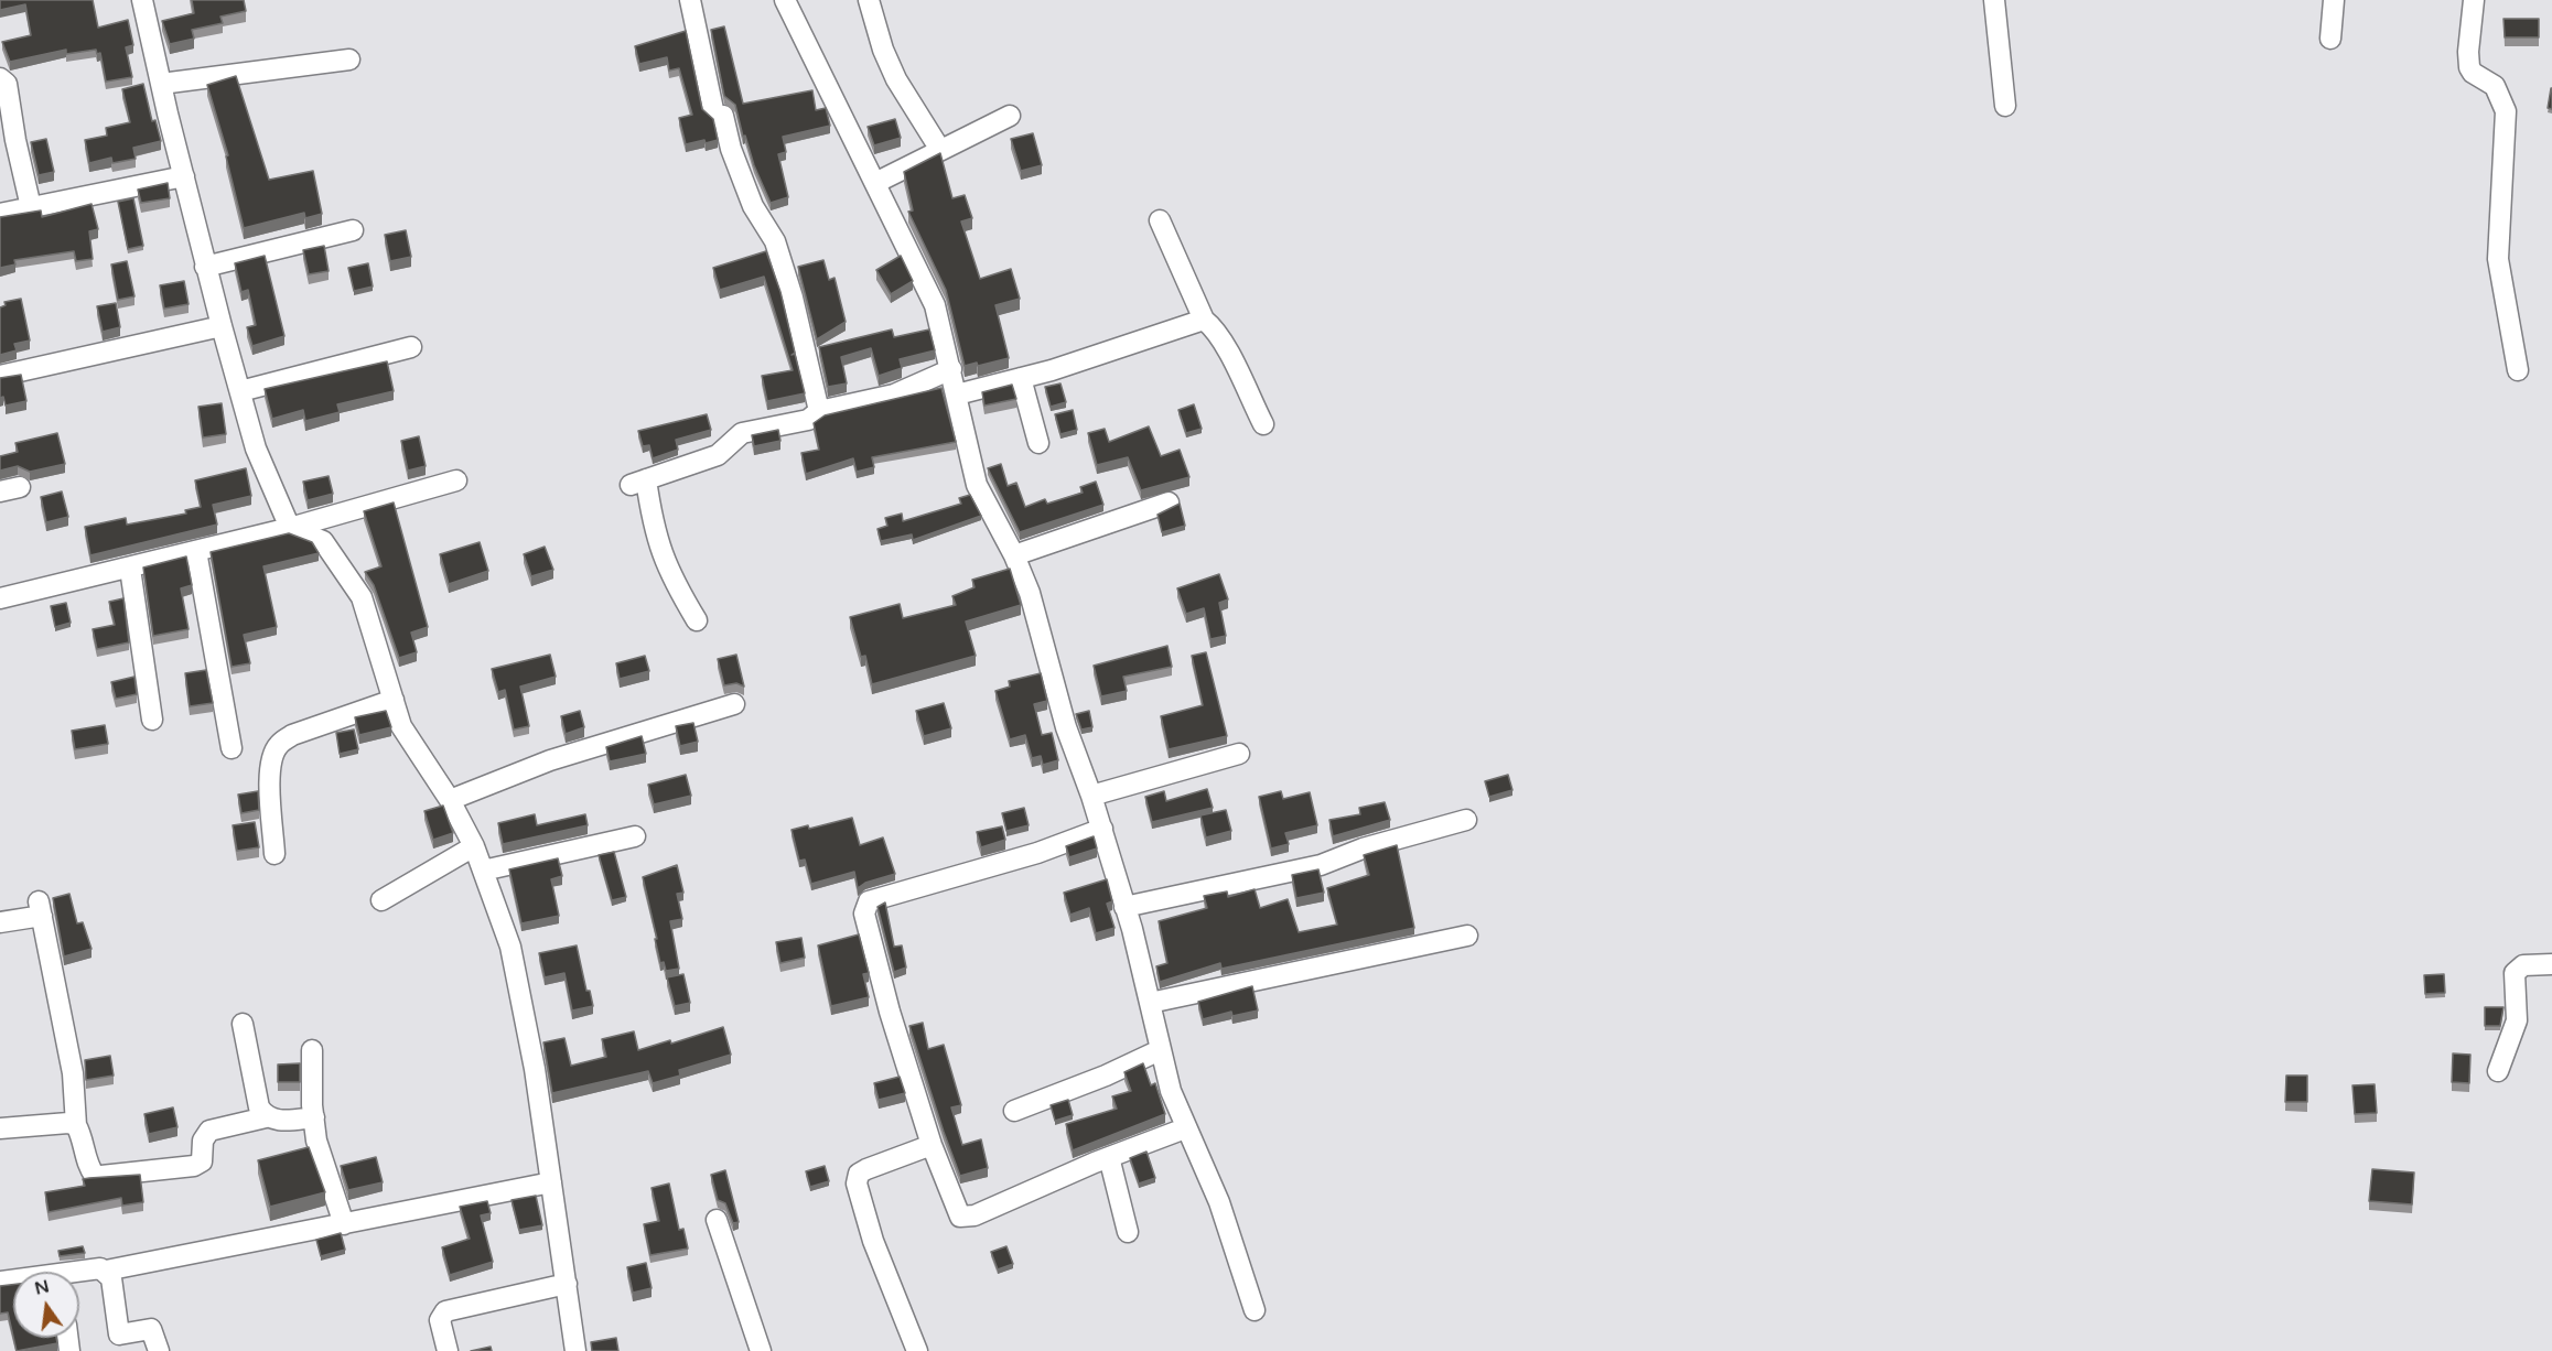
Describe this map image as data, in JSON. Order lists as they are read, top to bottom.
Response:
{
  "north": "top"
}
